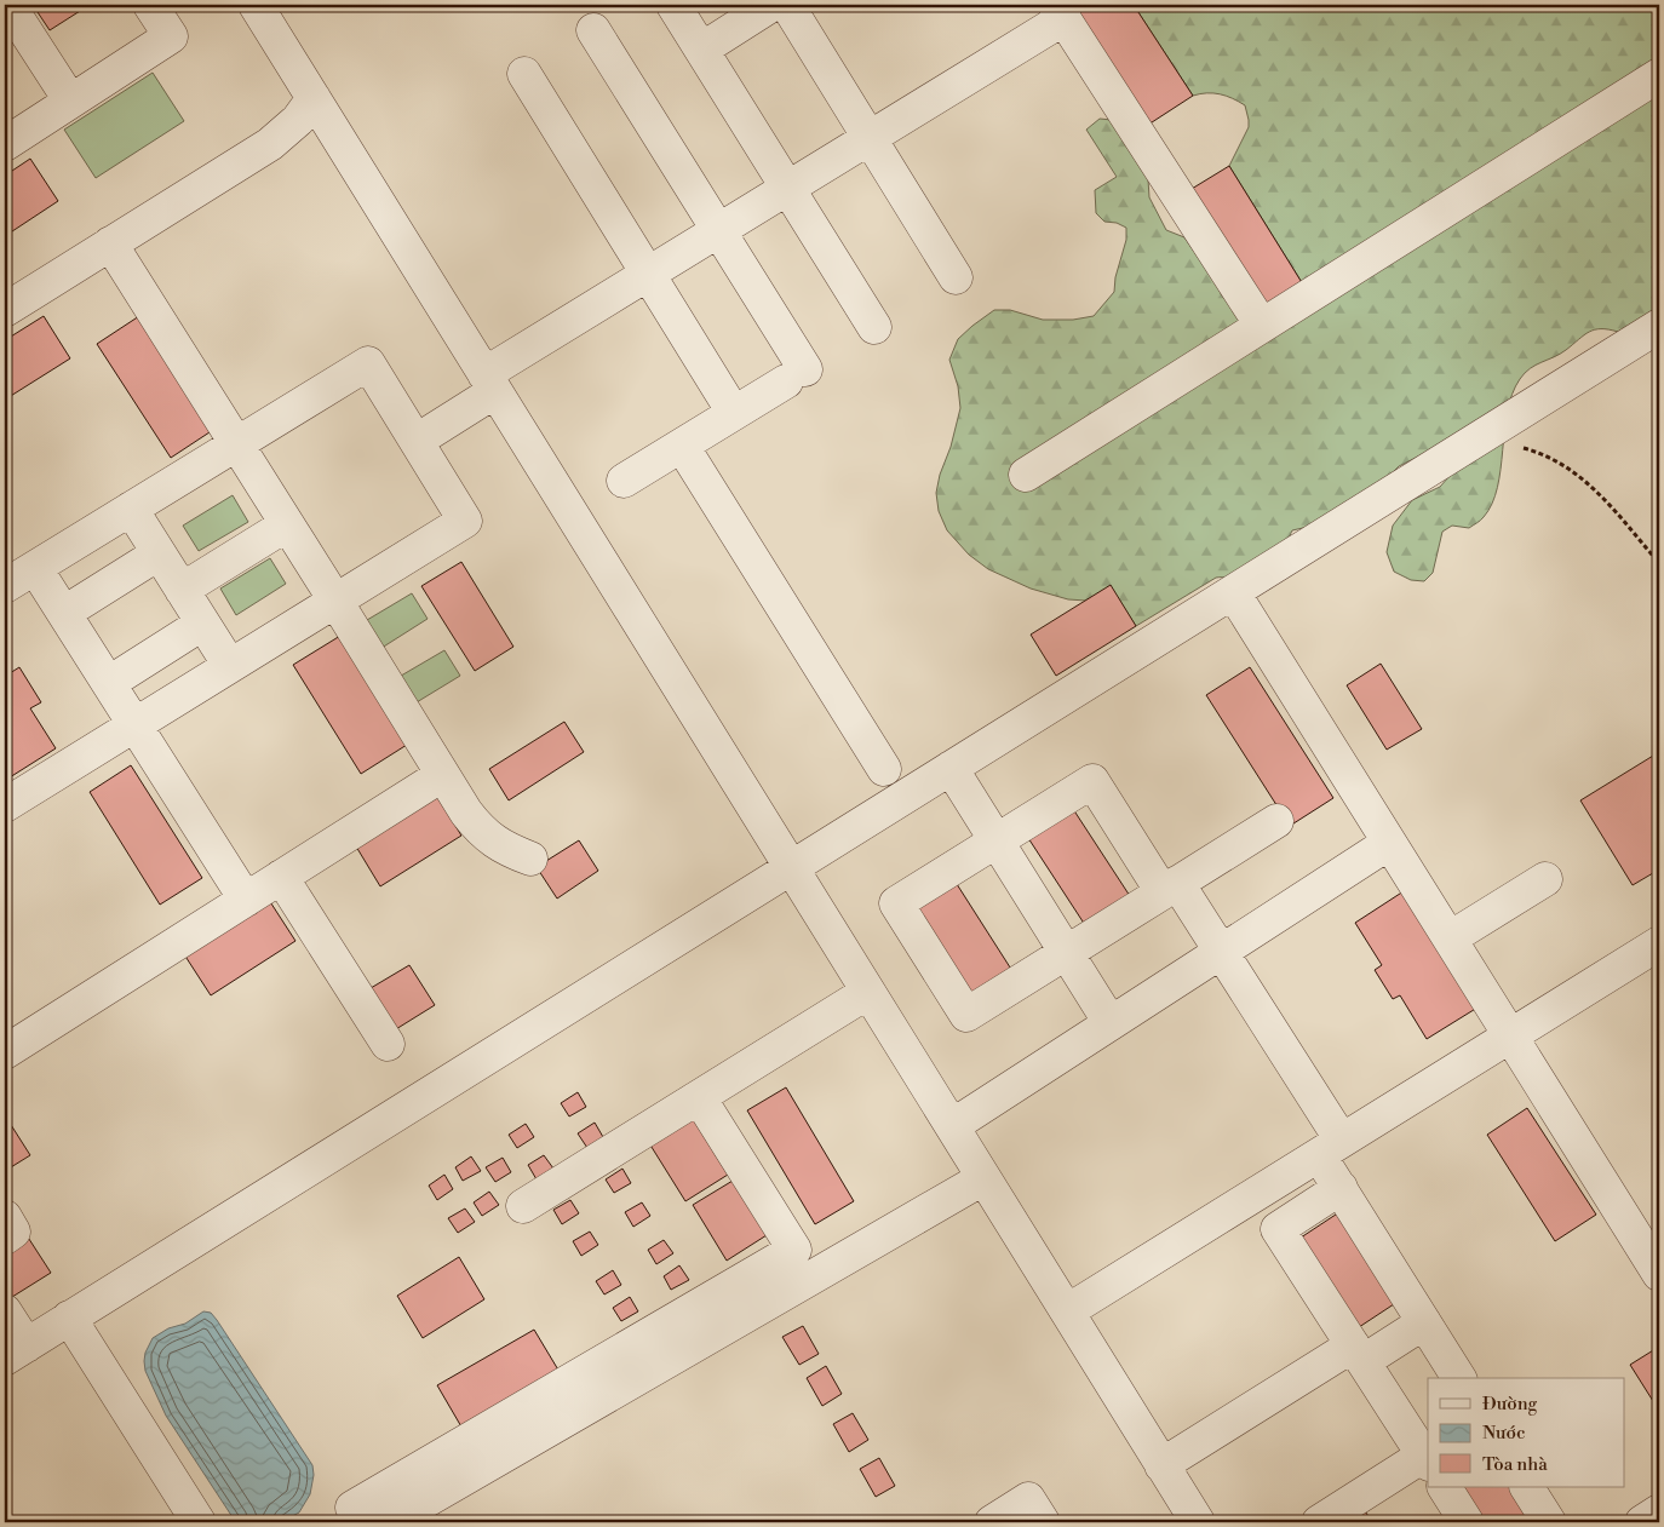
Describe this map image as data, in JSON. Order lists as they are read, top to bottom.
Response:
{
  "legend": ["Đường", "Nước", "Tòa nhà"]
}
